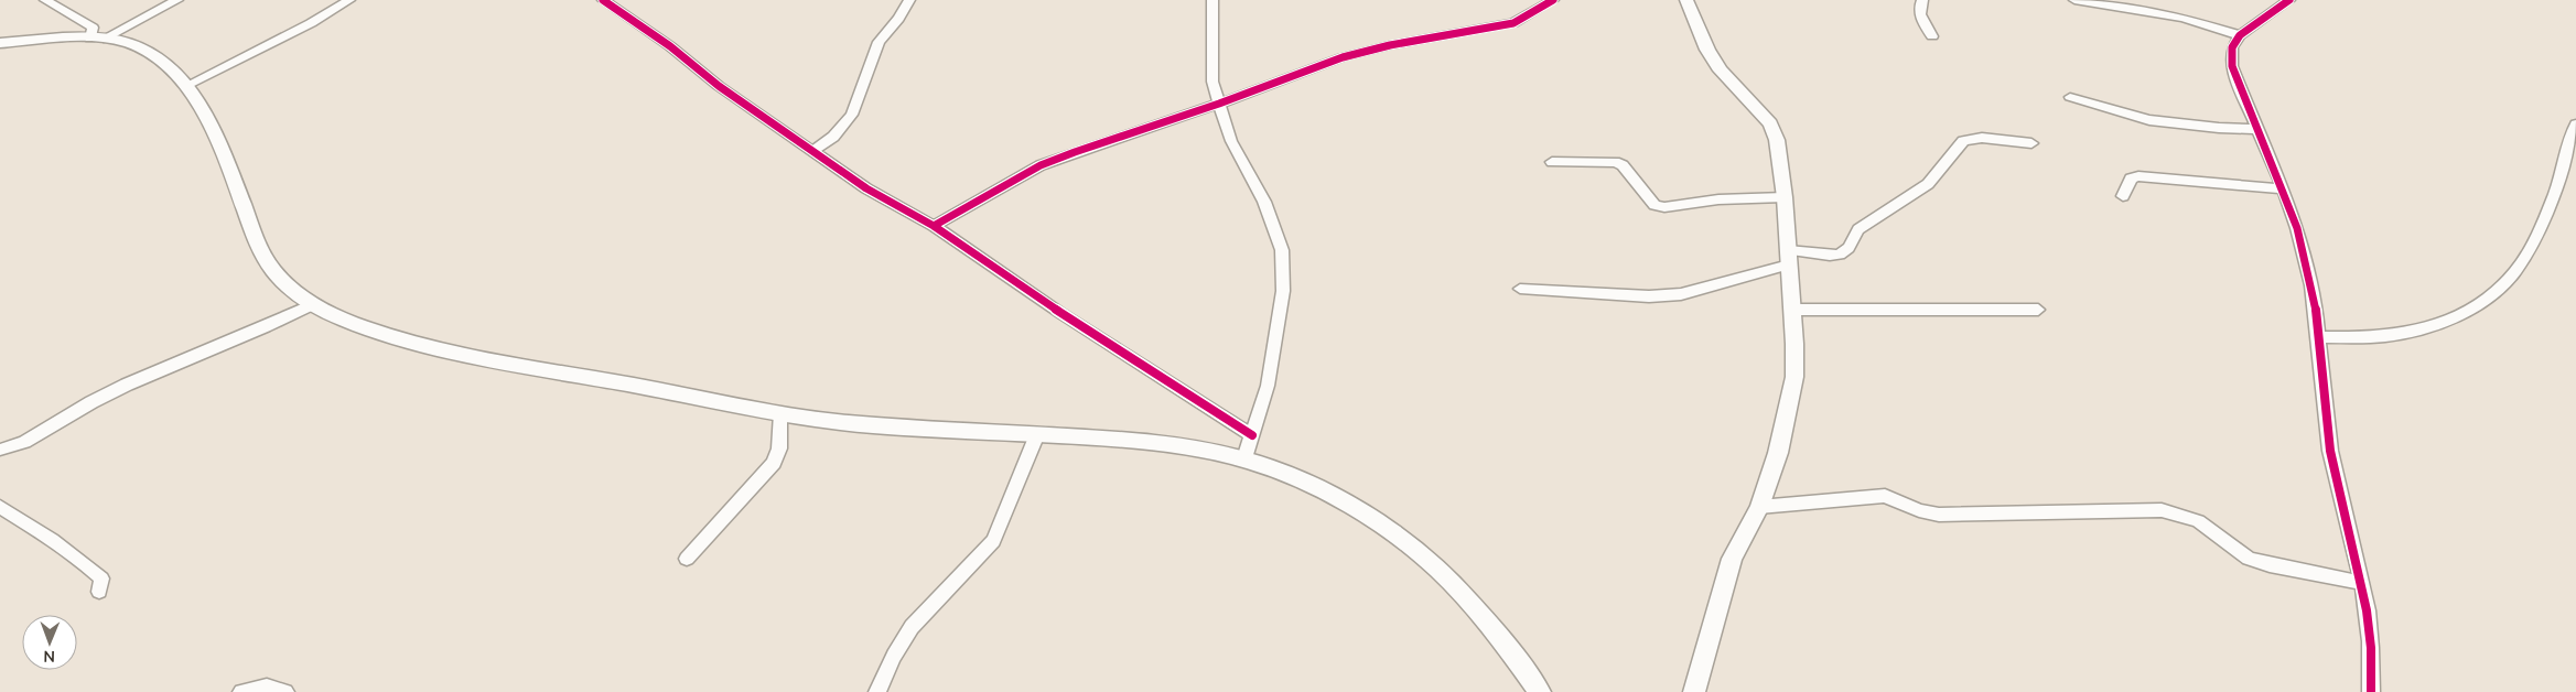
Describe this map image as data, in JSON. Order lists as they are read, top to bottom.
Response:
{
  "north": "bottom"
}
